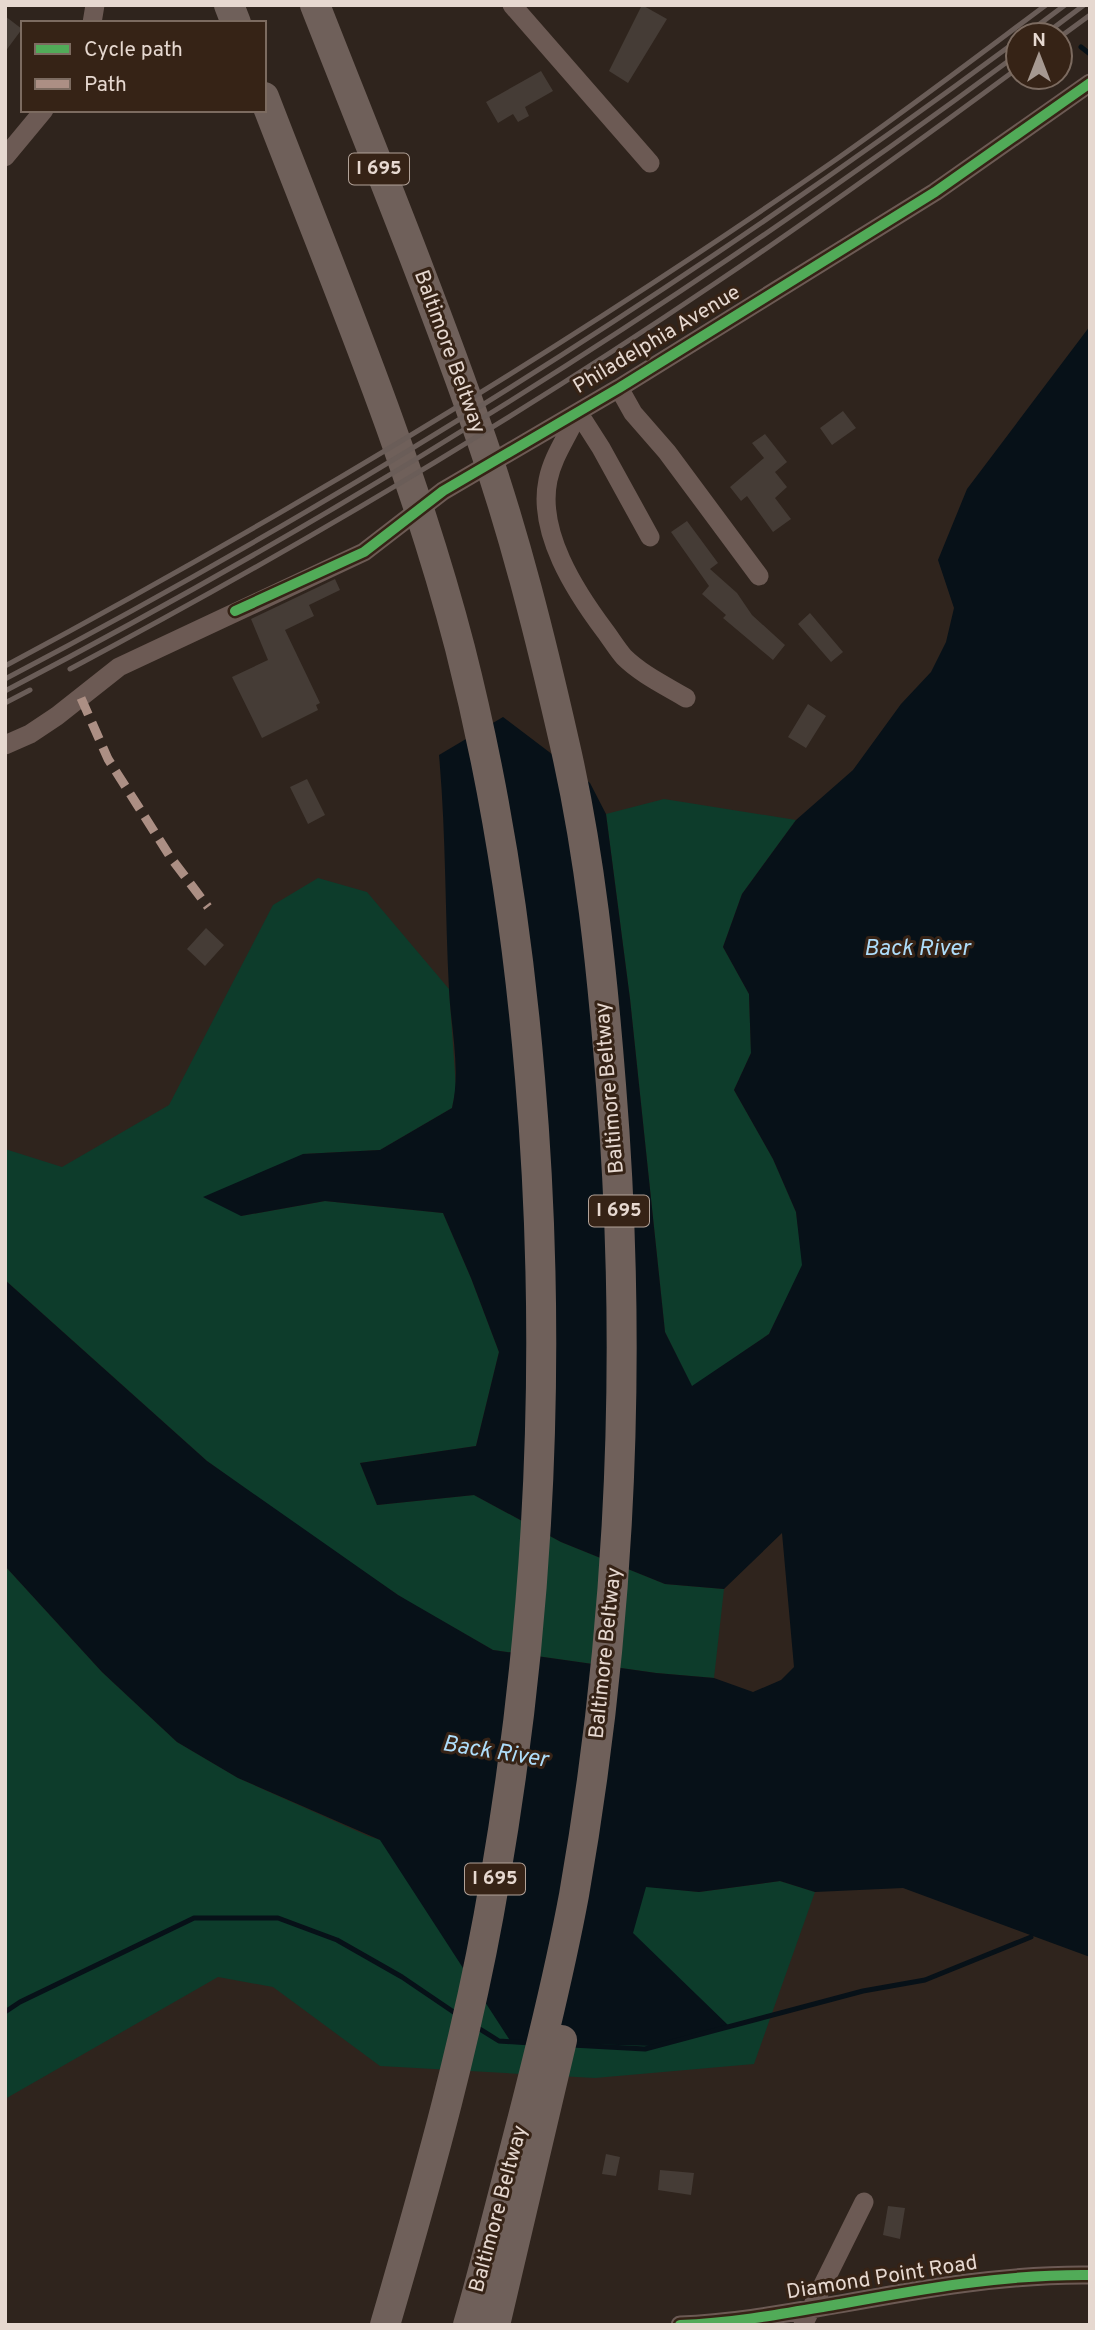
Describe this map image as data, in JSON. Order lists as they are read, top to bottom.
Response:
{
  "streets": {
    "highway": ["I 695", "Baltimore Beltway"],
    "street": ["Philadelphia Avenue", "Diamond Point Road"]
  },
  "water": ["Back River"],
  "legend": ["Cycle path", "Path"],
  "north": "top"
}
